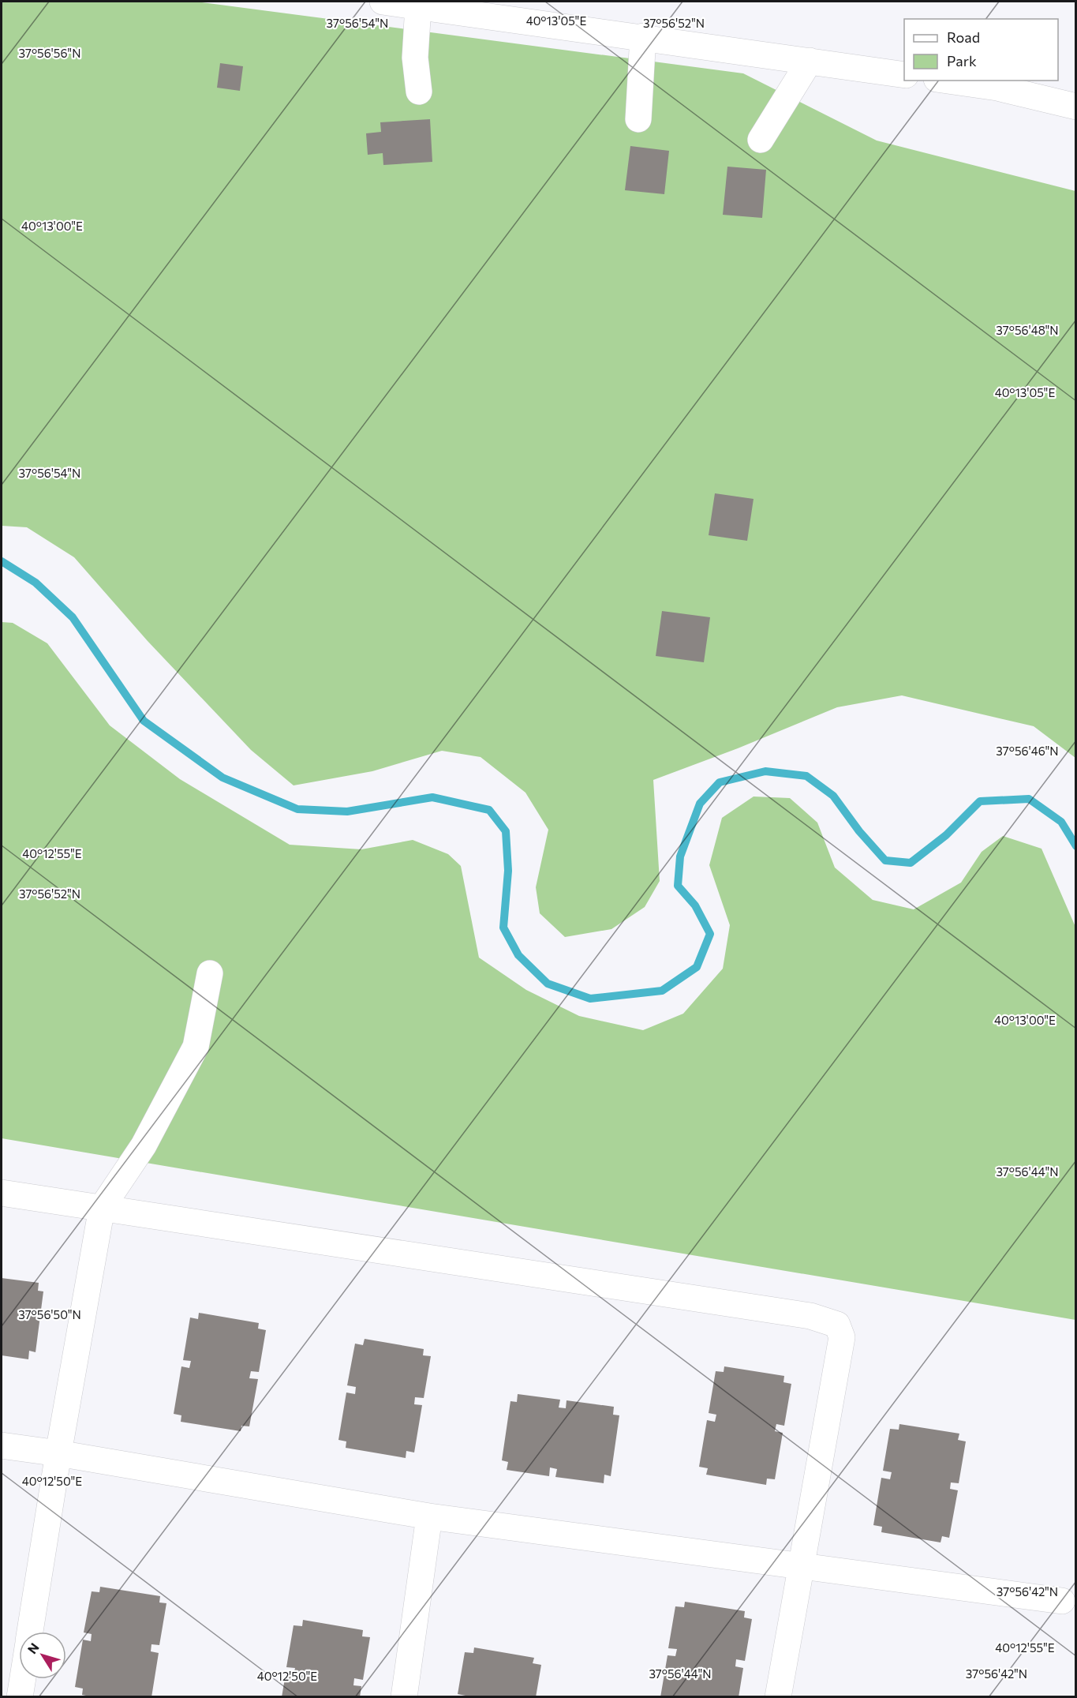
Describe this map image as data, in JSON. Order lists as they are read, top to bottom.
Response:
{
  "legend": ["Road", "Park"],
  "north": "top left",
  "coordinates": [
    "40°13'05\"E",
    "37°56'54\"N",
    "37°56'52\"N",
    "37°56'56\"N",
    "40°13'00\"E",
    "37°56'48\"N",
    "37°56'46\"N",
    "40°12'55\"E",
    "37°56'44\"N",
    "37°56'50\"N",
    "40°12'50\"E",
    "37°56'42\"N"
  ]
}
